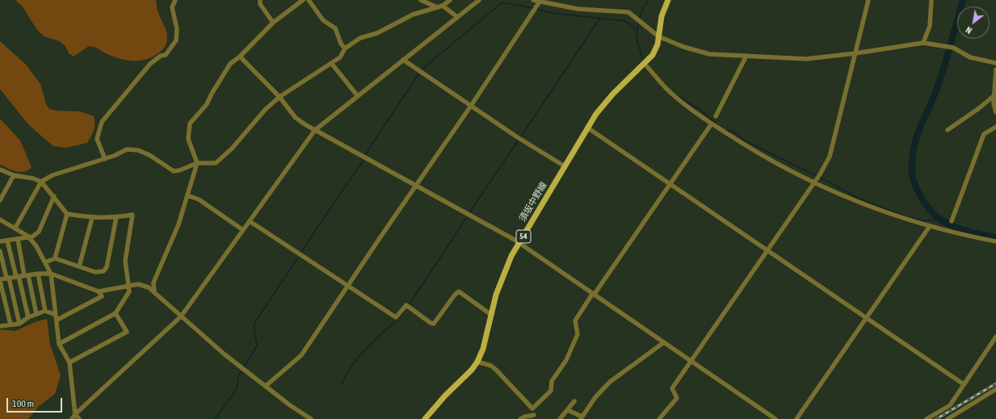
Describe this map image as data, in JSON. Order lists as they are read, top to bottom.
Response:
{
  "streets": {
    "main road": ["須坂中野線", "54"]
  },
  "scale_bar": "100 m",
  "north": "bottom left"
}
